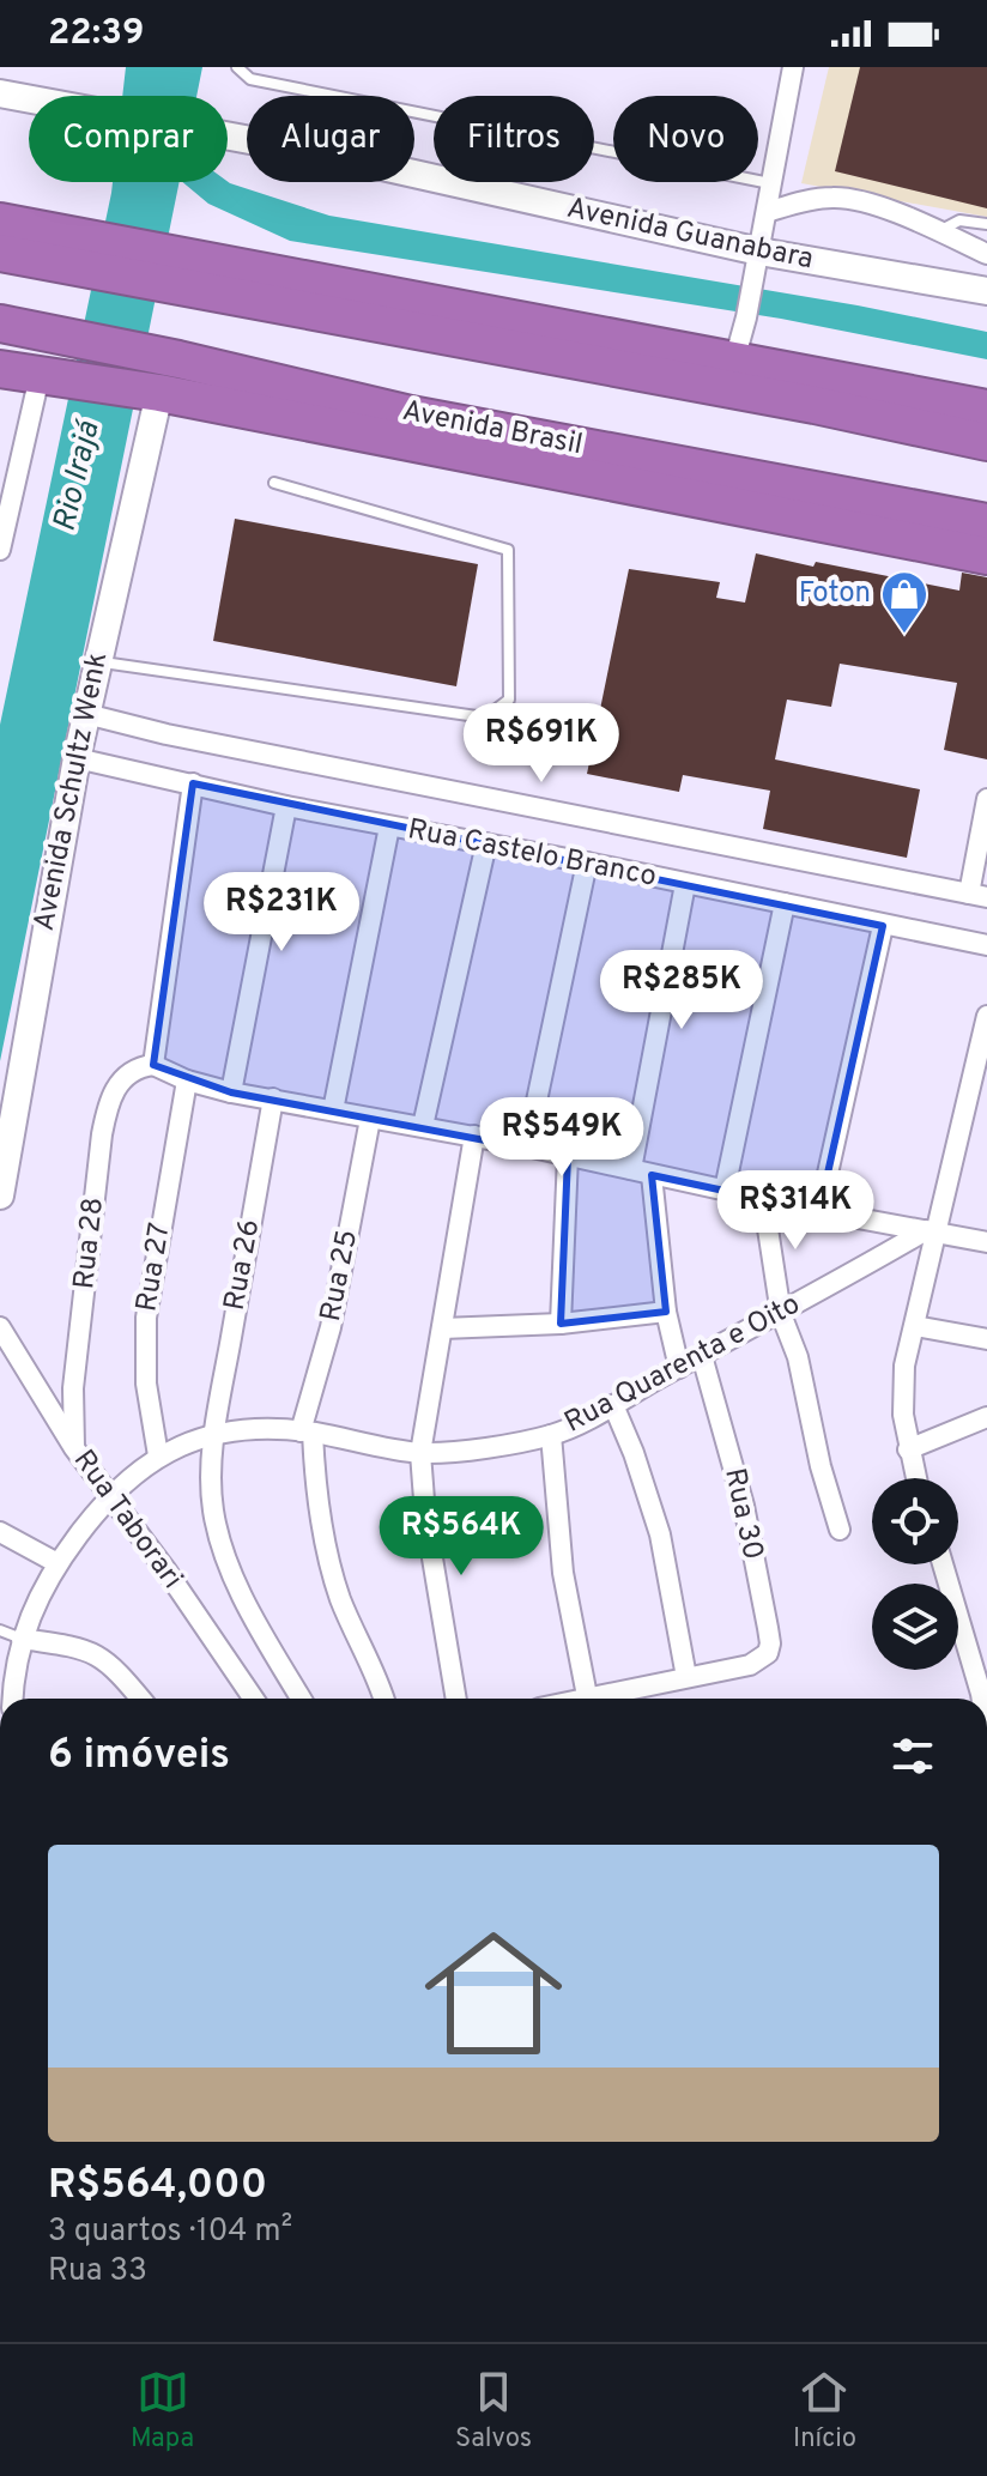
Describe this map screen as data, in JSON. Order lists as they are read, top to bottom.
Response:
{
  "streets": {
    "highway": ["Avenida Brasil"],
    "street": [
      "Avenida Guanabara",
      "Avenida Schultz Wenk",
      "Rua Castelo Branco",
      "Rua 28",
      "Rua 26",
      "Rua 27",
      "Rua 25",
      "Rua Quarenta e Oito",
      "Rua 30",
      "Rua Taborari"
    ]
  },
  "crossings": [
    ["Avenida Brasil", "Avenida Schultz Wenk"],
    ["Avenida Schultz Wenk", "Rua Castelo Branco"],
    ["Rua 28", "Rua Taborari"],
    ["Rua 26", "Rua Quarenta e Oito"],
    ["Rua 27", "Rua Quarenta e Oito"],
    ["Rua 25", "Rua Quarenta e Oito"],
    ["Rua Quarenta e Oito", "Rua 30"],
    ["Rua Quarenta e Oito", "Rua Taborari"]
  ],
  "water": ["Rio Irajá"],
  "places": {
    "shop": ["Foton"]
  },
  "page": {
    "status": "22:39",
    "chip": [
      "Comprar",
      "Alugar",
      "Filtros",
      "Novo"
    ],
    "price": [
      "R$691K",
      "R$231K",
      "R$285K",
      "R$549K",
      "R$314K",
      "R$564K"
    ],
    "heading": "6 imóveis",
    "list": [
      {
        "name": "R$564,000",
        "note": "3 quartos · 104 m² · Rua 33"
      }
    ],
    "tabs": ["Mapa", "Salvos", "Início"]
  }
}
